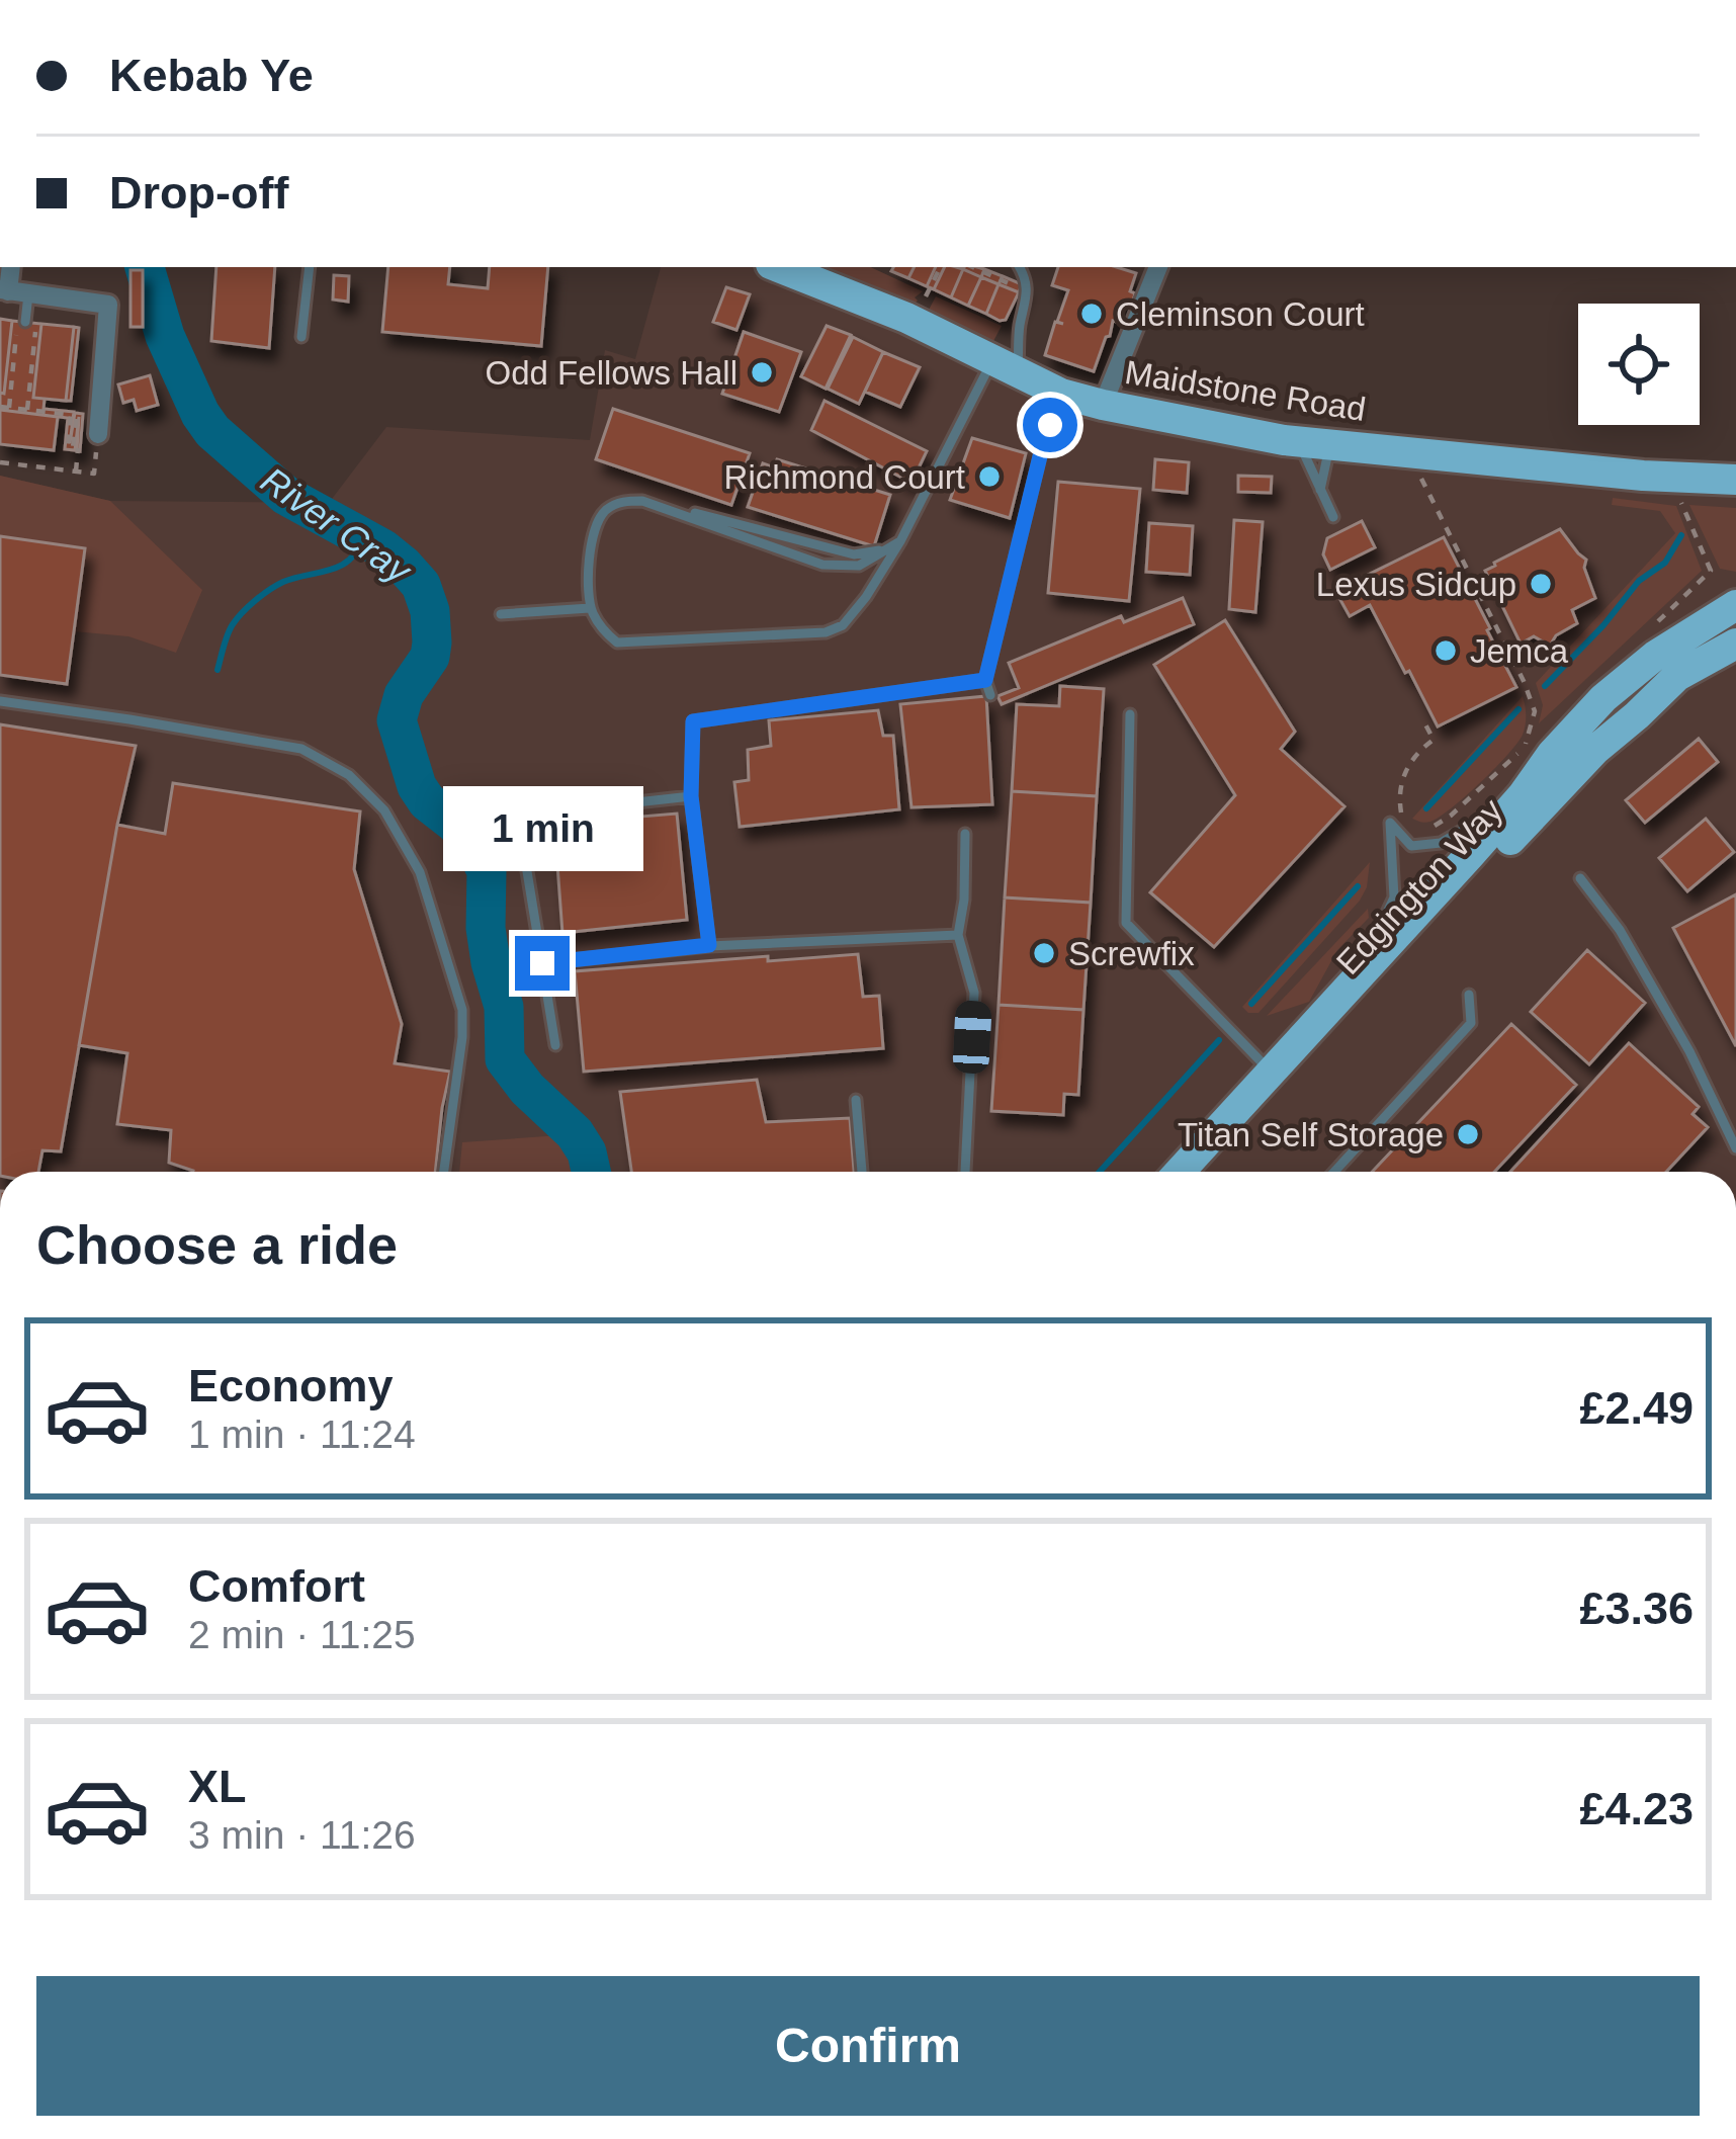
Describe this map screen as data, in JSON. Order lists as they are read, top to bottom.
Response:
{
  "streets": {
    "main road": ["Maidstone Road", "Edgington Way"]
  },
  "water": ["River Cray"],
  "places": [
    "Cleminson Court",
    "Odd Fellows Hall",
    "Richmond Court",
    "Lexus Sidcup",
    "Jemca",
    "Screwfix",
    "Titan Self Storage"
  ],
  "page": {
    "banner": ["Kebab Ye", "Drop-off"],
    "bubble": "1 min",
    "heading": "Choose a ride",
    "list": [
      {
        "name": "Economy",
        "note": "1 min · 11:24",
        "value": "£2.49"
      },
      {
        "name": "Comfort",
        "note": "2 min · 11:25",
        "value": "£3.36"
      },
      {
        "name": "XL",
        "note": "3 min · 11:26",
        "value": "£4.23"
      }
    ],
    "buttons": "Confirm"
  }
}
